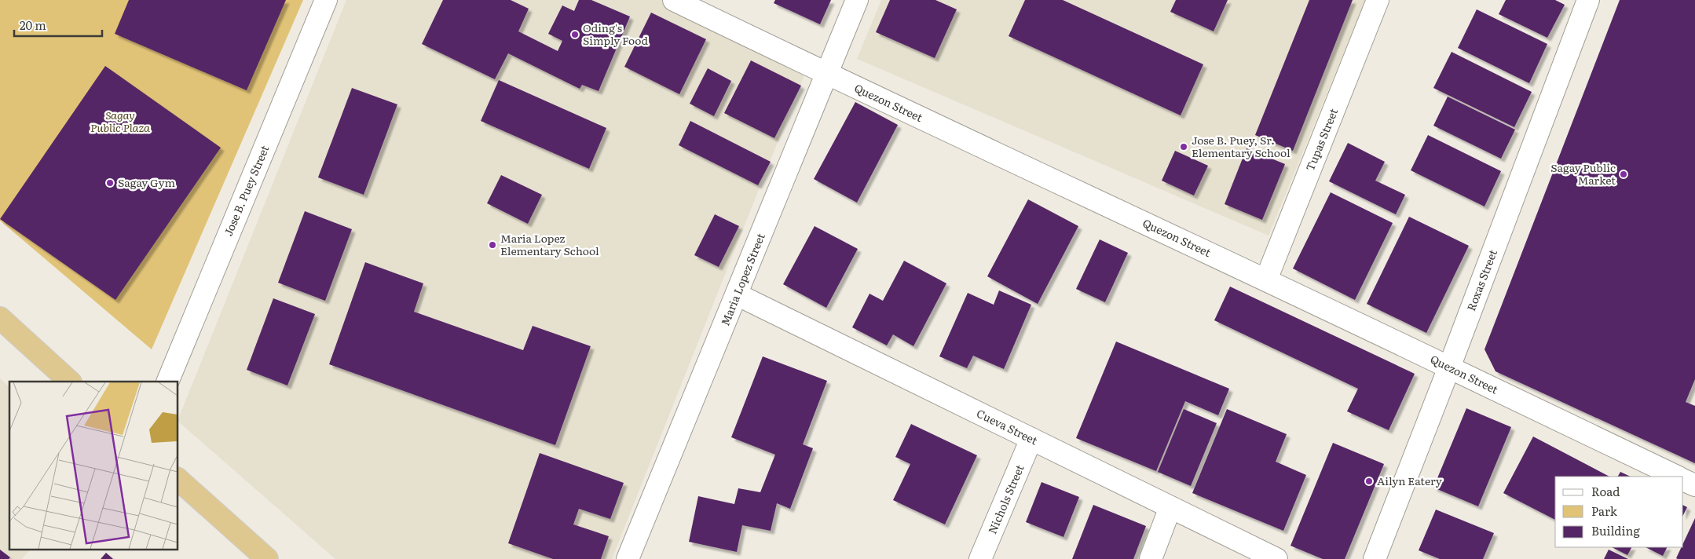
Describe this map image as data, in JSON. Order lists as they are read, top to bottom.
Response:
{
  "streets": {
    "street": [
      "Quezon Street",
      "Tupas Street",
      "Jose B. Puey Street",
      "Maria Lopez Street",
      "Roxas Street",
      "Cueva Street",
      "Nichols Street"
    ]
  },
  "crossings": [
    ["Quezon Street", "Tupas Street"],
    ["Quezon Street", "Maria Lopez Street"],
    ["Quezon Street", "Roxas Street"],
    ["Maria Lopez Street", "Cueva Street"],
    ["Cueva Street", "Nichols Street"]
  ],
  "parks": ["Sagay Public Plaza"],
  "places": [
    "Oding's Simply Food",
    "Jose B. Puey, Sr. Elementary School",
    "Sagay Public Market",
    "Sagay Gym",
    "Maria Lopez Elementary School",
    "Ailyn Eatery"
  ],
  "legend": ["Road", "Park", "Building"],
  "scale_bar": "20 m"
}
